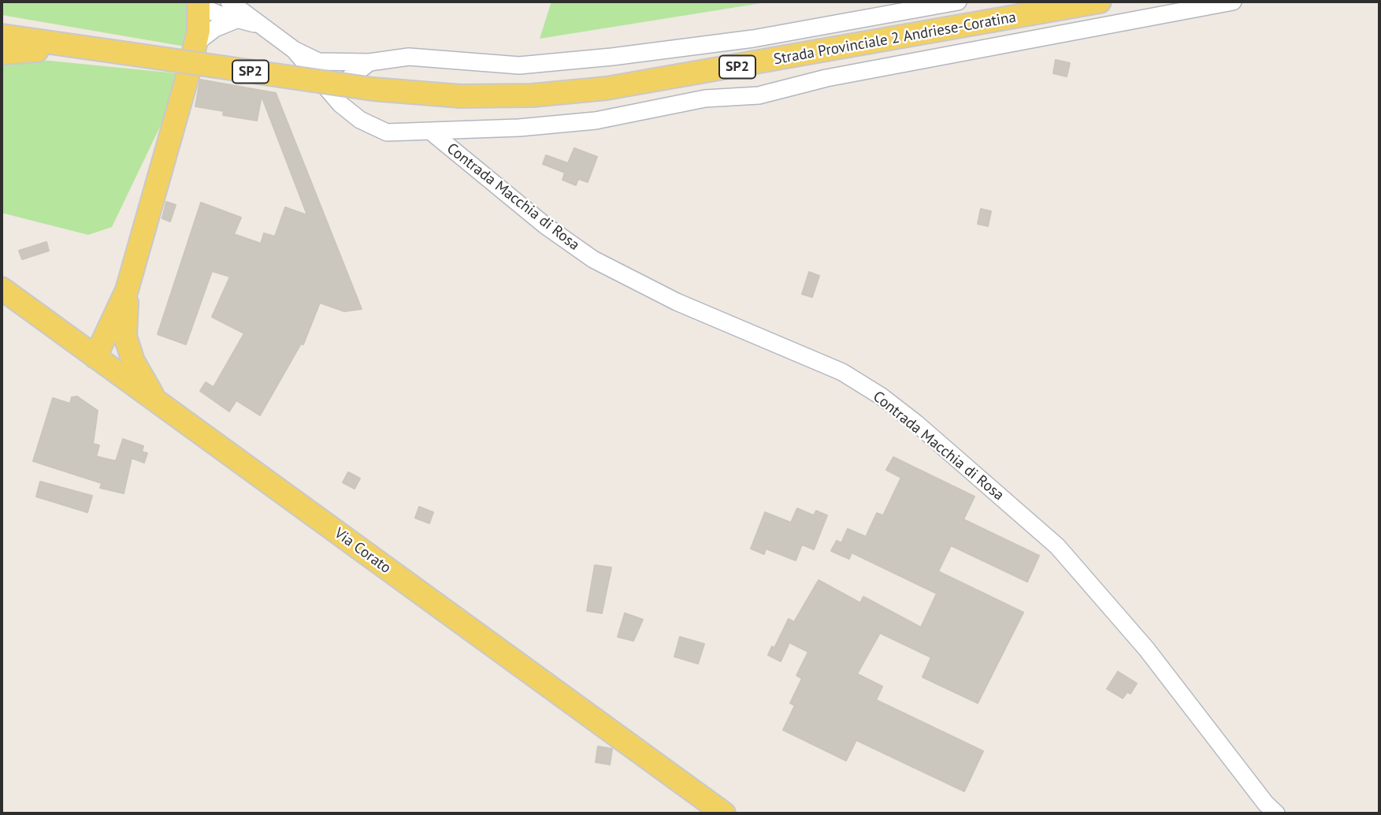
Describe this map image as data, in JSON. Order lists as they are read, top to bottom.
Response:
{
  "streets": {
    "main road": ["Strada Provinciale 2 Andriese-Coratina", "SP2", "Via Corato"],
    "street": ["Contrada Macchia di Rosa"]
  }
}
